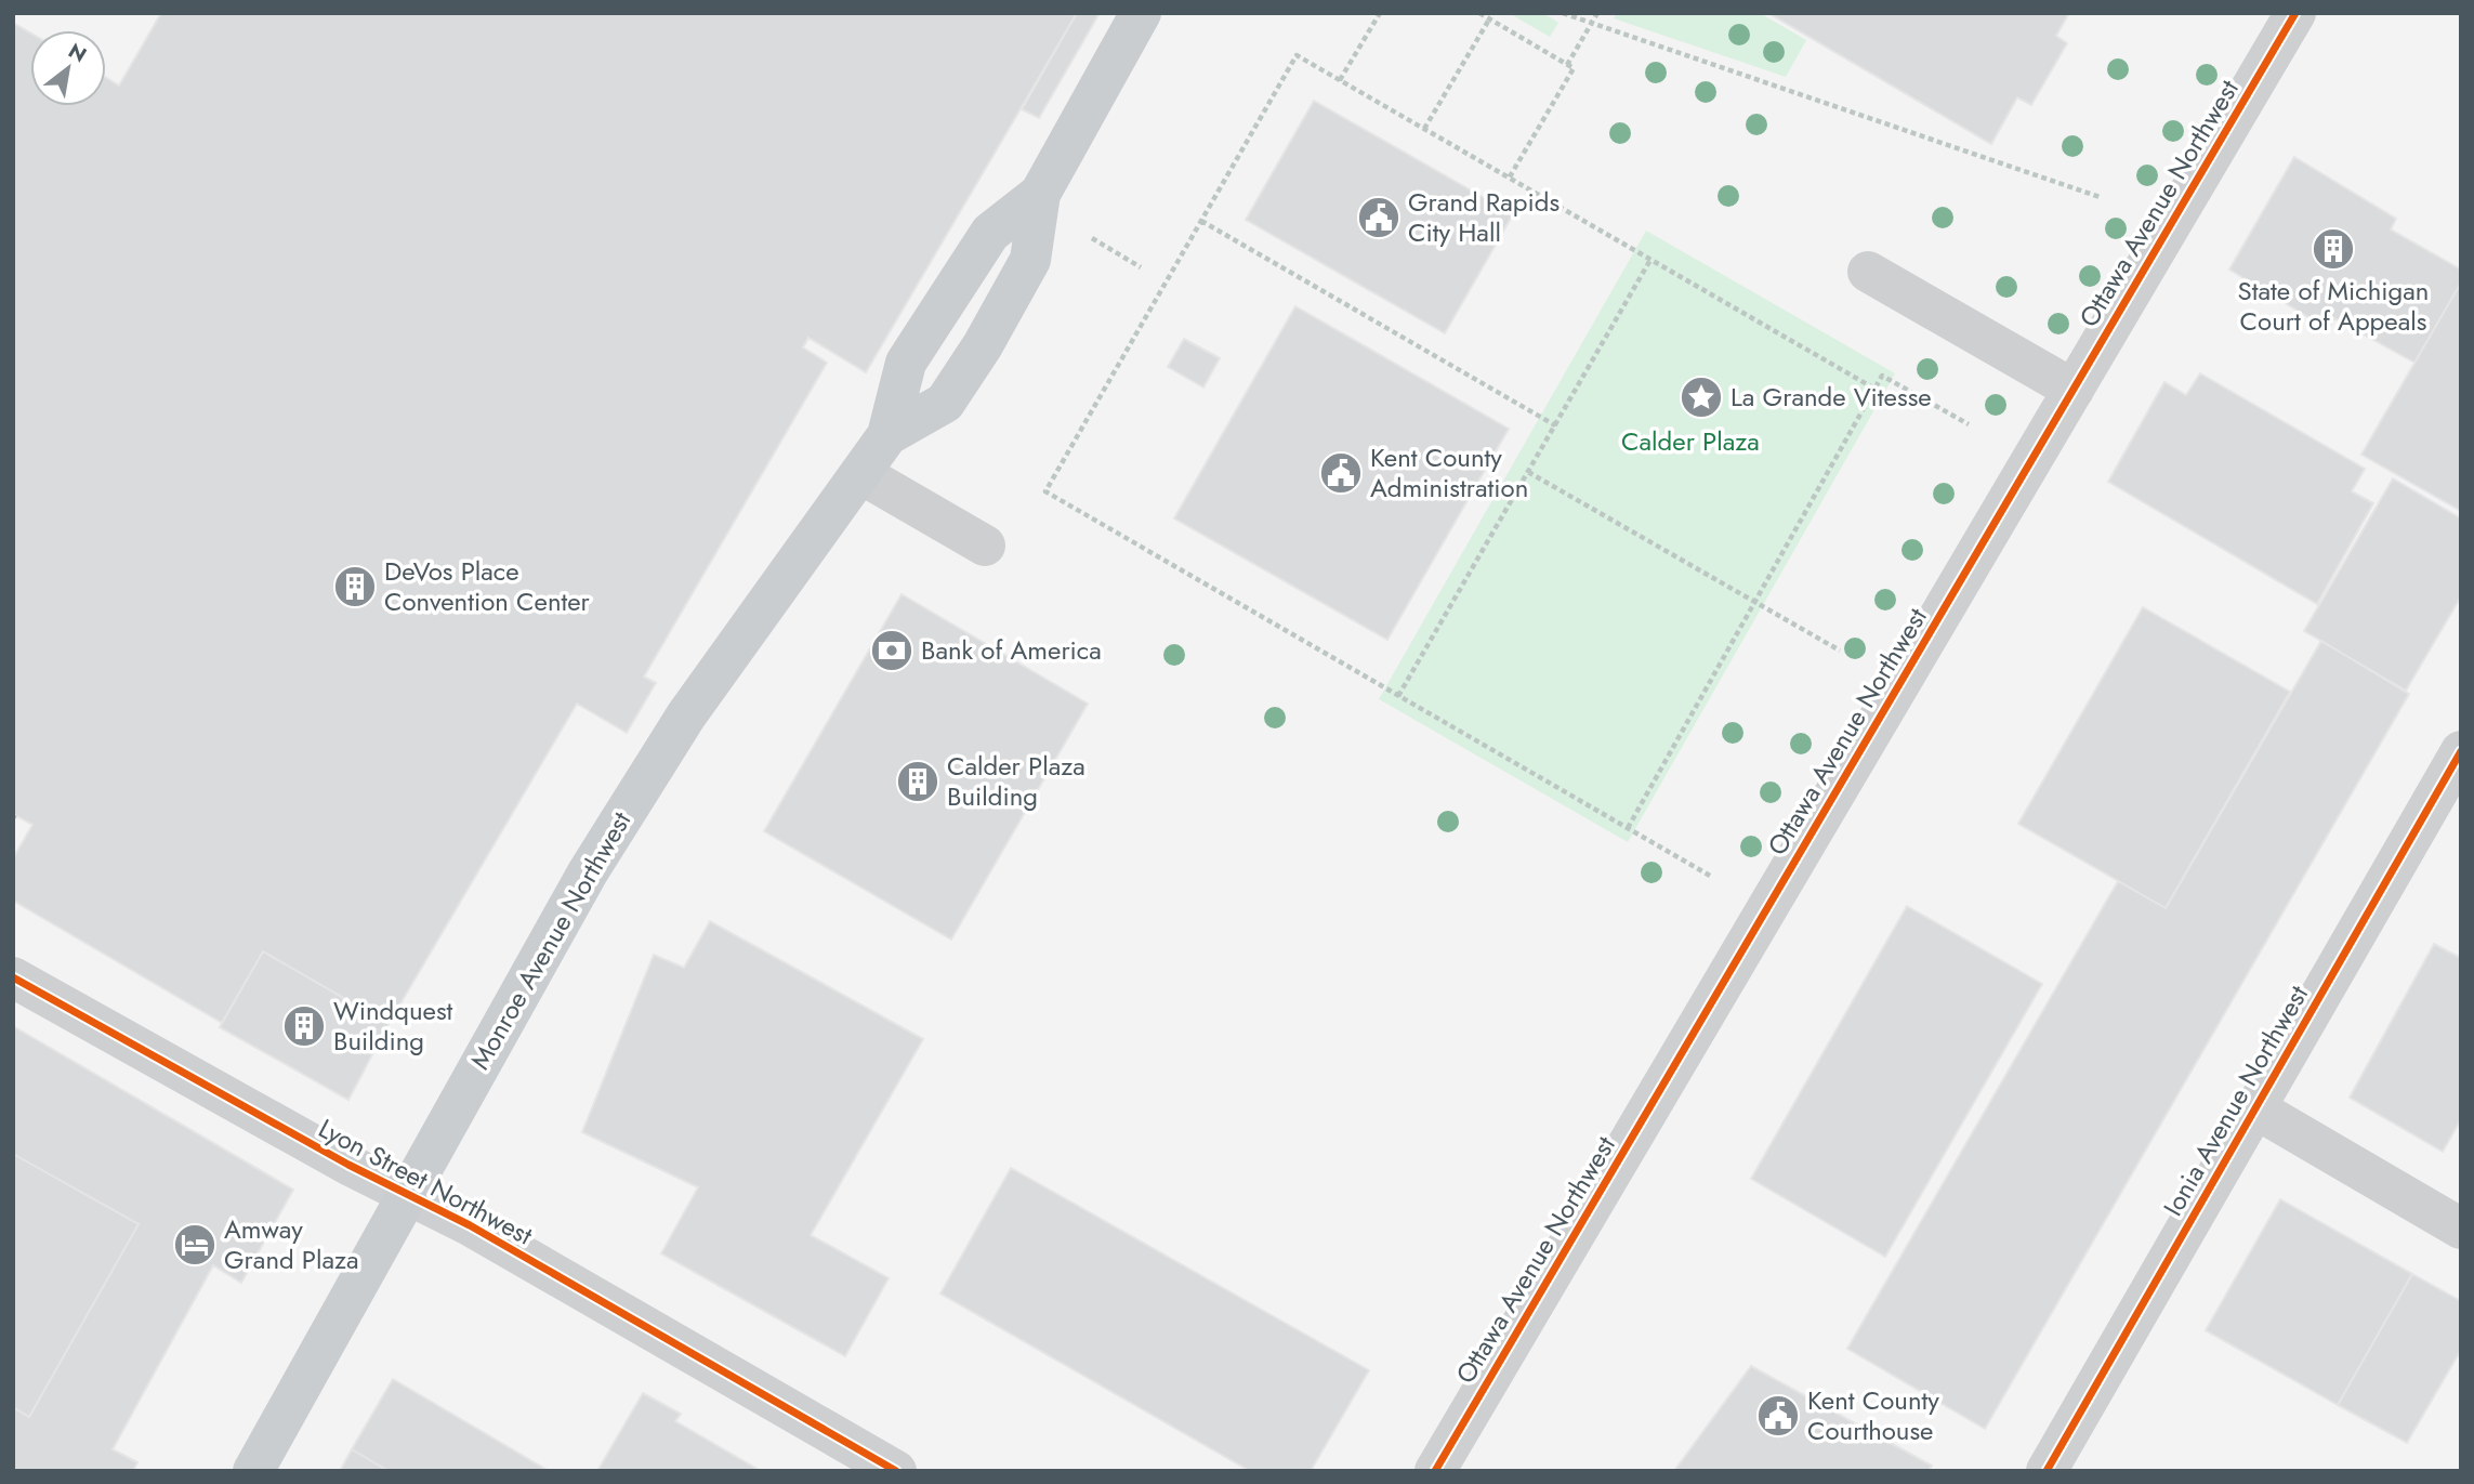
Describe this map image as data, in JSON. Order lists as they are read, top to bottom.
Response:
{
  "streets": {
    "main road": ["Monroe Avenue Northwest"],
    "street": ["Ottawa Avenue Northwest", "Ionia Avenue Northwest", "Lyon Street Northwest"]
  },
  "crossings": [
    ["Monroe Avenue Northwest", "Lyon Street Northwest"]
  ],
  "parks": ["Calder Plaza"],
  "places": {
    "public building": ["Grand Rapids City Hall", "Kent County Administration", "Kent County Courthouse"],
    "building": [
      "State of Michigan Court of Appeals",
      "DeVos Place Convention Center",
      "Calder Plaza Building",
      "Windquest Building"
    ],
    "place": ["La Grande Vitesse"],
    "bank": ["Bank of America"],
    "hotel": ["Amway Grand Plaza"]
  },
  "north": "top right"
}
